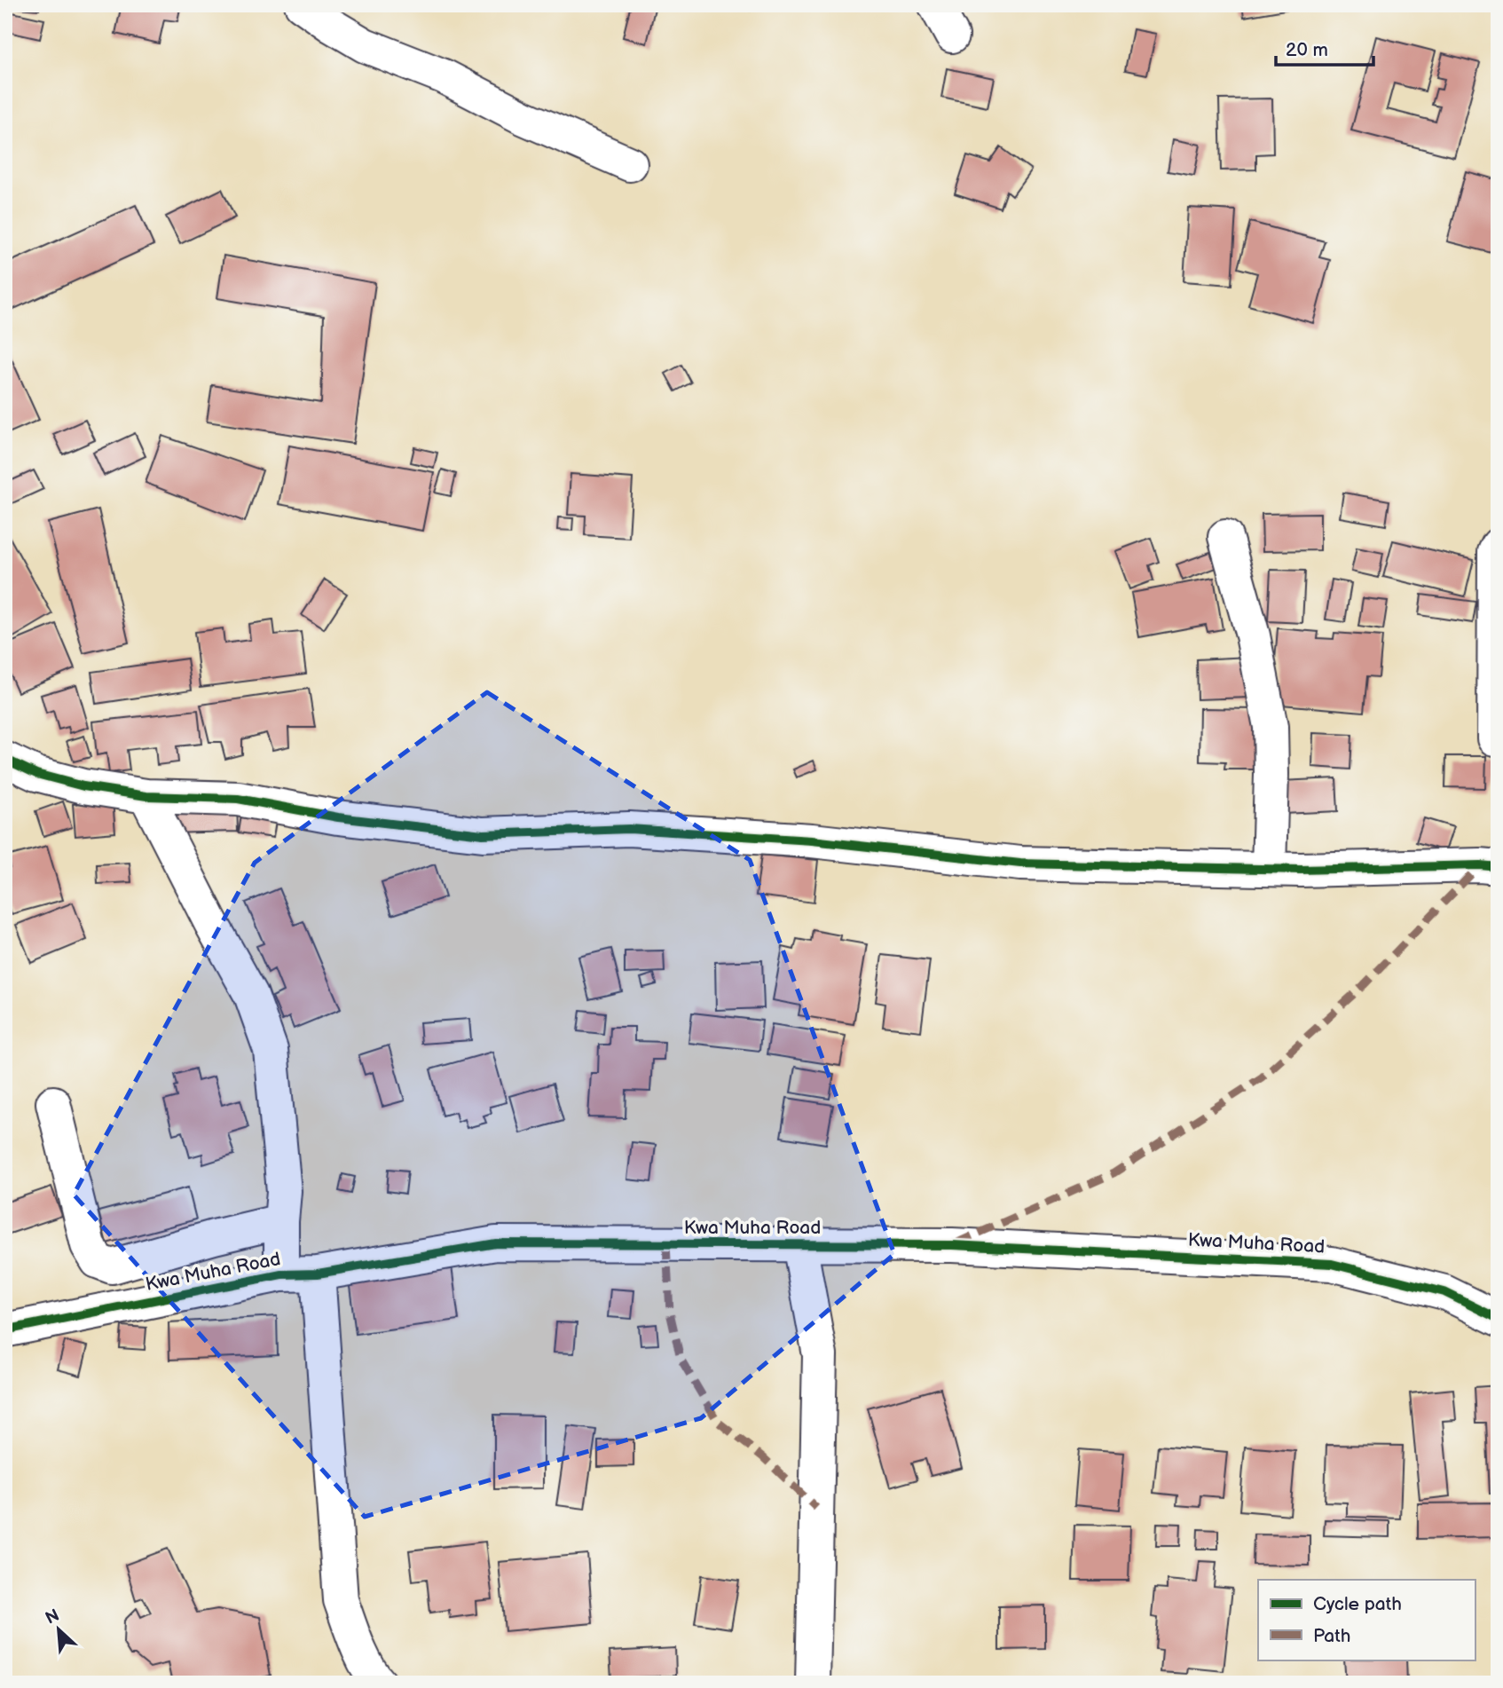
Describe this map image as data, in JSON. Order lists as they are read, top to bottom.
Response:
{
  "streets": {
    "street": ["Kwa Muha Road"]
  },
  "legend": ["Cycle path", "Path"],
  "scale_bar": "20 m",
  "north": "top left"
}
